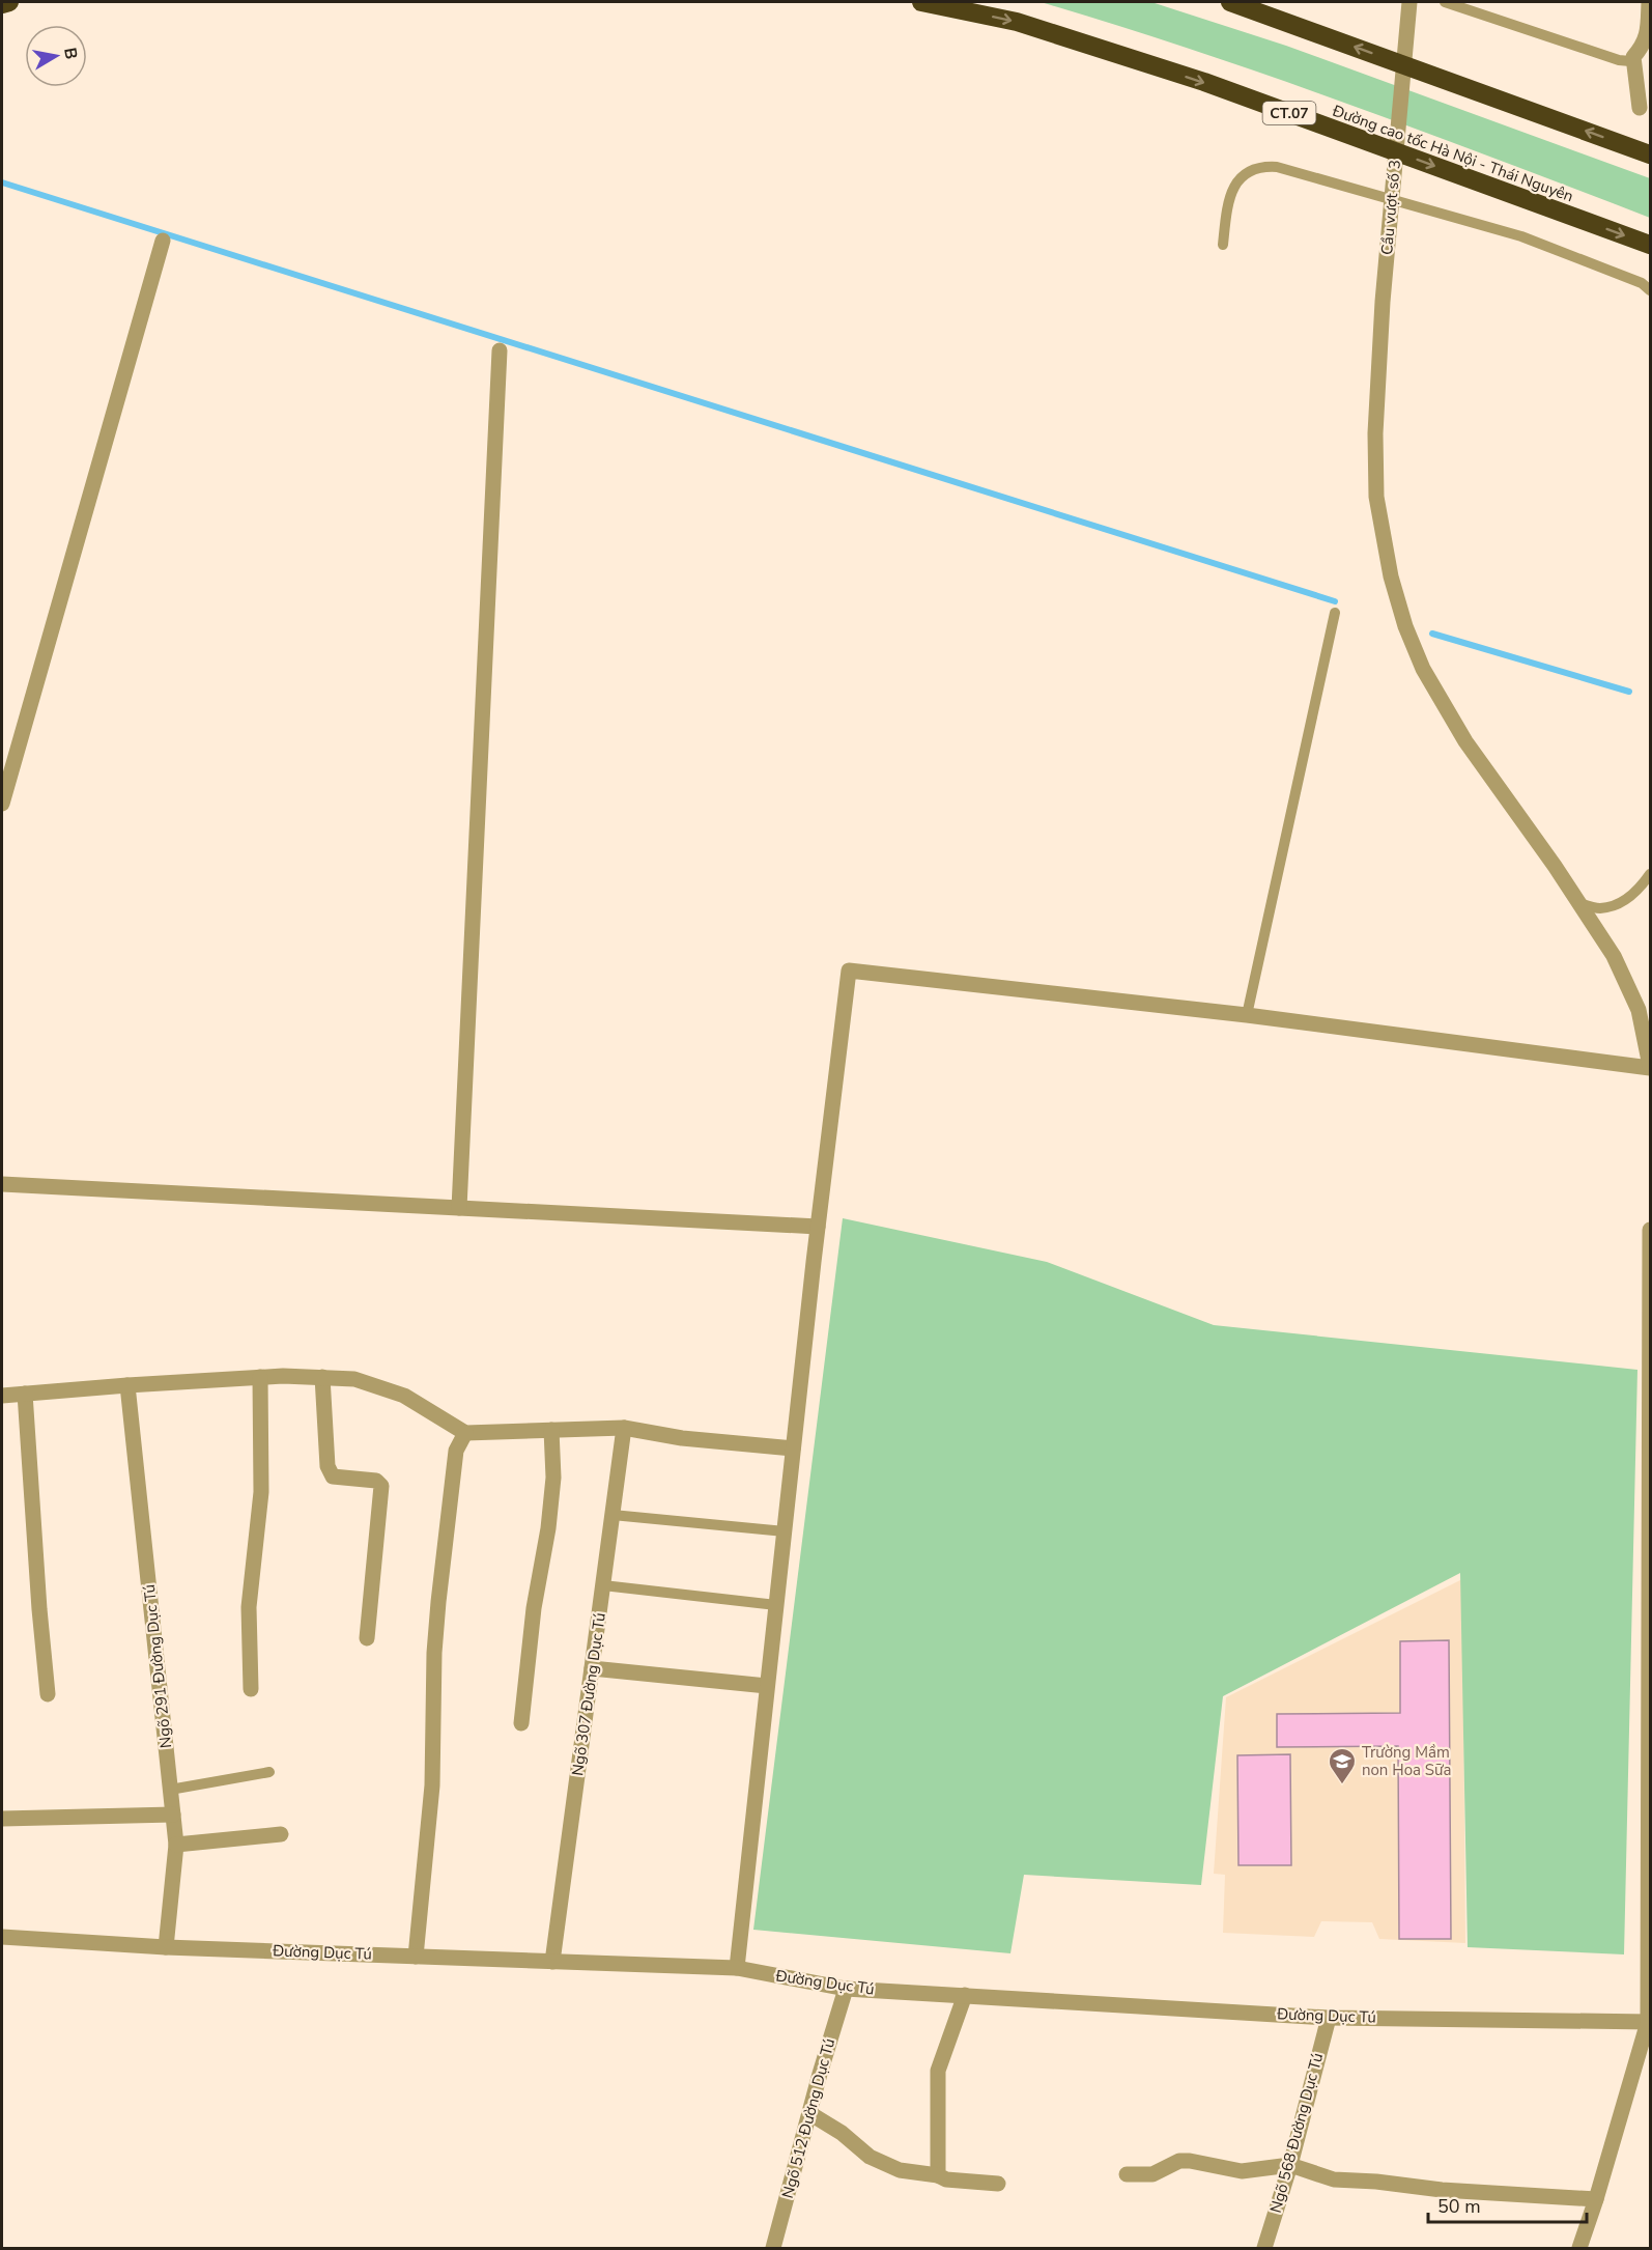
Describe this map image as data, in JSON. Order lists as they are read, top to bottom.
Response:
{
  "streets": {
    "highway": ["CT.07", "Đường cao tốc Hà Nội - Thái Nguyên"],
    "street": [
      "Cầu vượt số 3",
      "Ngõ 291 Đường Dục Tú",
      "Ngõ 307 Đường Dục Tú",
      "Đường Dục Tú",
      "Ngõ 512 Đường Dục Tú",
      "Ngõ 568 Đường Dục Tú"
    ]
  },
  "crossings": [
    ["Ngõ 291 Đường Dục Tú", "Đường Dục Tú"],
    ["Ngõ 307 Đường Dục Tú", "Đường Dục Tú"],
    ["Đường Dục Tú", "Ngõ 512 Đường Dục Tú"],
    ["Đường Dục Tú", "Ngõ 568 Đường Dục Tú"]
  ],
  "places": {
    "school or university": ["Trường Mầm non Hoa Sữa"]
  },
  "scale_bar": "50 m",
  "north": "right"
}
